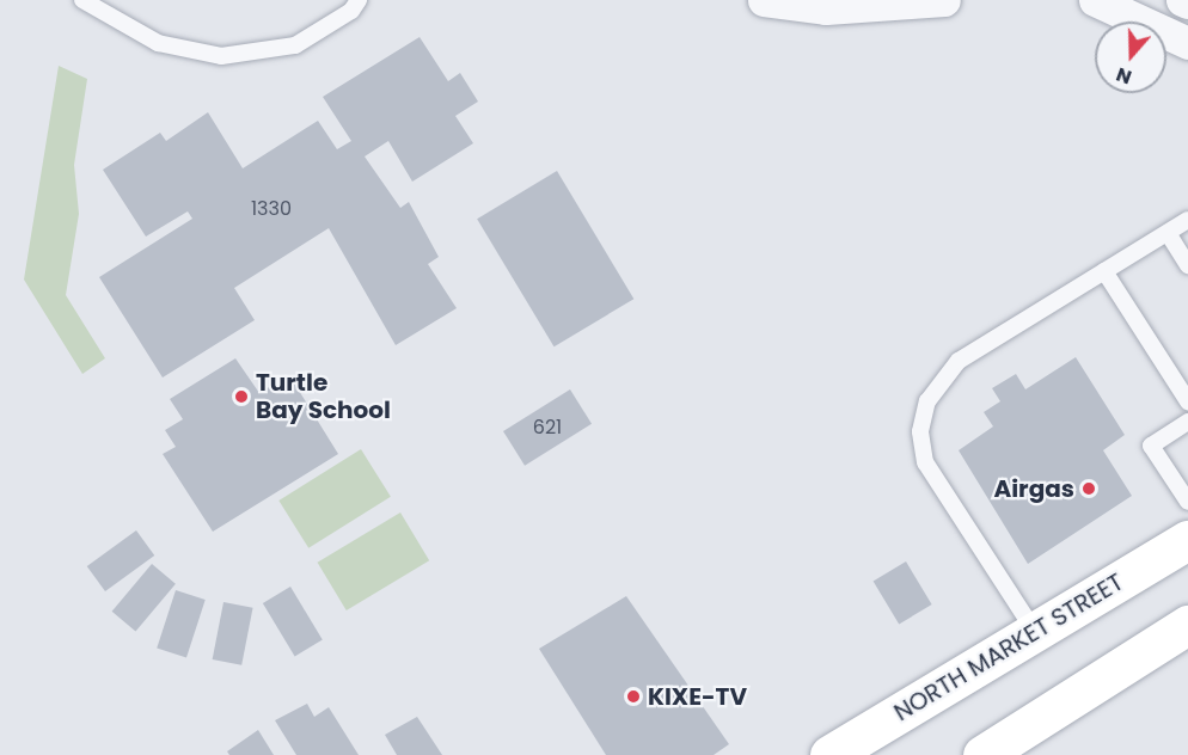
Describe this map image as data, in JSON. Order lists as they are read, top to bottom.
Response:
{
  "streets": {
    "main road": ["NORTH MARKET STREET"]
  },
  "places": ["Turtle Bay School", "Airgas", "KIXE-TV"],
  "house_numbers": ["1330", "621"],
  "north": "bottom"
}
